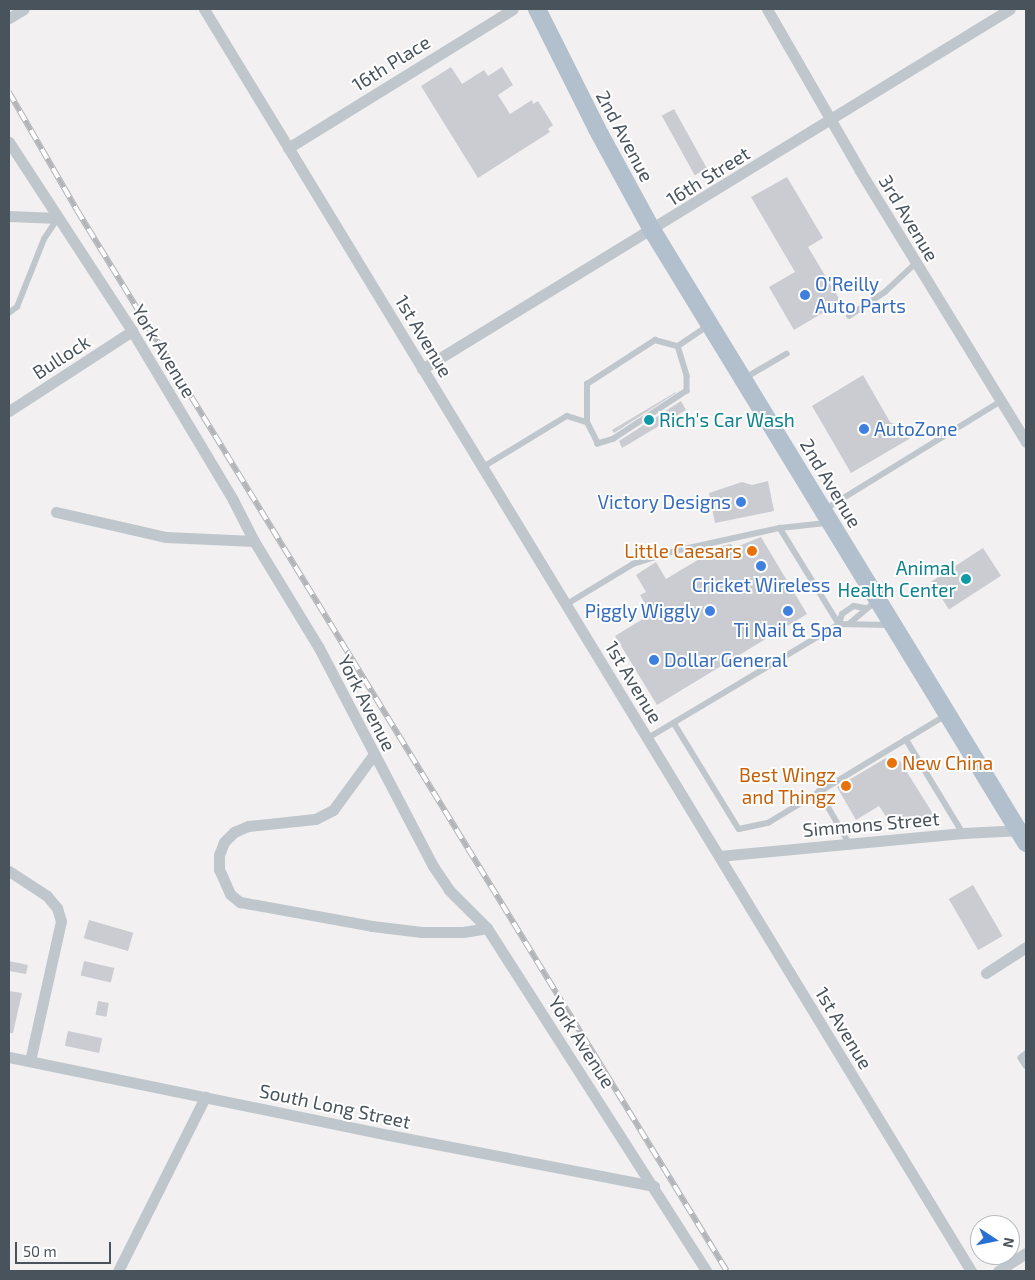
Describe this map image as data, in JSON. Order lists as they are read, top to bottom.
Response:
{
  "streets": {
    "main road": ["2nd Avenue"],
    "street": [
      "16th Place",
      "16th Street",
      "3rd Avenue",
      "1st Avenue",
      "York Avenue",
      "Bullock",
      "Simmons Street",
      "South Long Street"
    ]
  },
  "crossings": [
    ["16th Place", "1st Avenue"],
    ["2nd Avenue", "16th Street"],
    ["2nd Avenue", "Simmons Street"],
    ["16th Street", "3rd Avenue"],
    ["16th Street", "1st Avenue"],
    ["1st Avenue", "Simmons Street"],
    ["York Avenue", "Bullock"],
    ["York Avenue", "South Long Street"]
  ],
  "places": [
    "O'Reilly Auto Parts",
    "Rich's Car Wash",
    "AutoZone",
    "Victory Designs",
    "Little Caesars",
    "Cricket Wireless",
    "Animal Health Center",
    "Piggly Wiggly",
    "Ti Nail & Spa",
    "Dollar General",
    "New China",
    "Best Wingz and Thingz"
  ],
  "scale_bar": "50 m",
  "north": "right"
}
